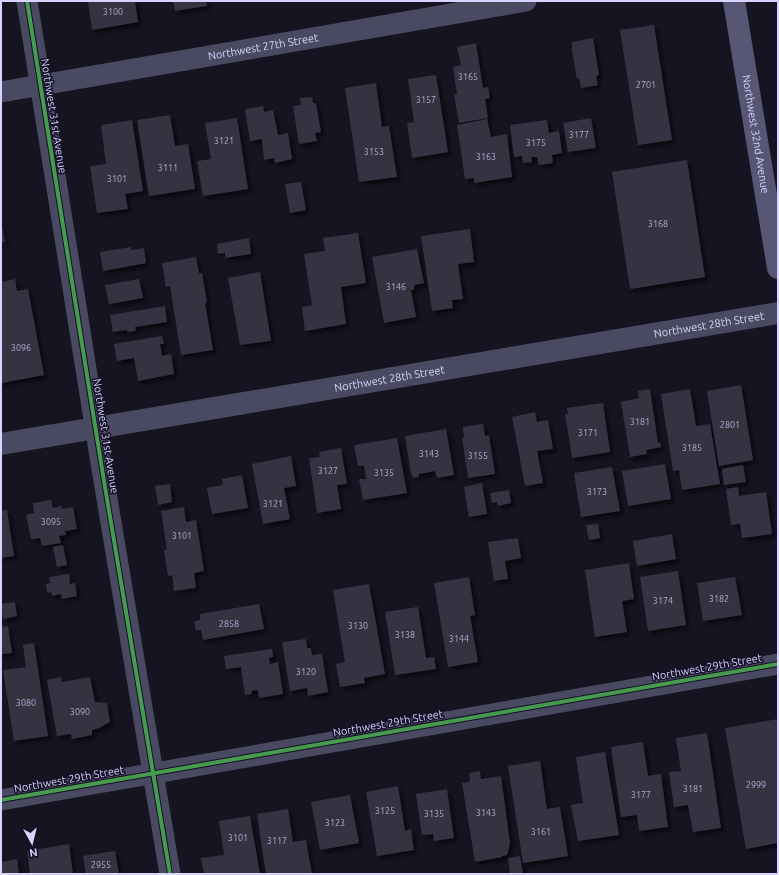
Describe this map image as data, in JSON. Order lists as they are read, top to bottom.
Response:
{
  "streets": {
    "main road": ["Northwest 32nd Avenue"],
    "street": [
      "Northwest 27th Street",
      "Northwest 31st Avenue",
      "Northwest 28th Street",
      "Northwest 29th Street"
    ]
  },
  "crossings": [
    ["Northwest 27th Street", "Northwest 31st Avenue"],
    ["Northwest 31st Avenue", "Northwest 28th Street"],
    ["Northwest 31st Avenue", "Northwest 29th Street"]
  ],
  "house_numbers": [
    "3100",
    "3165",
    "2701",
    "3157",
    "3177",
    "3121",
    "3175",
    "3153",
    "3163",
    "3111",
    "3101",
    "3168",
    "3146",
    "3096",
    "3181",
    "2801",
    "3171",
    "3185",
    "3143",
    "3155",
    "3127",
    "3135",
    "3173",
    "3121",
    "3095",
    "3101",
    "3182",
    "3174",
    "2858",
    "3130",
    "3138",
    "3144",
    "3120",
    "3080",
    "3090",
    "2999",
    "3181",
    "3177",
    "3125",
    "3143",
    "3135",
    "3123",
    "3161",
    "3101",
    "3117",
    "2955"
  ],
  "north": "bottom"
}
